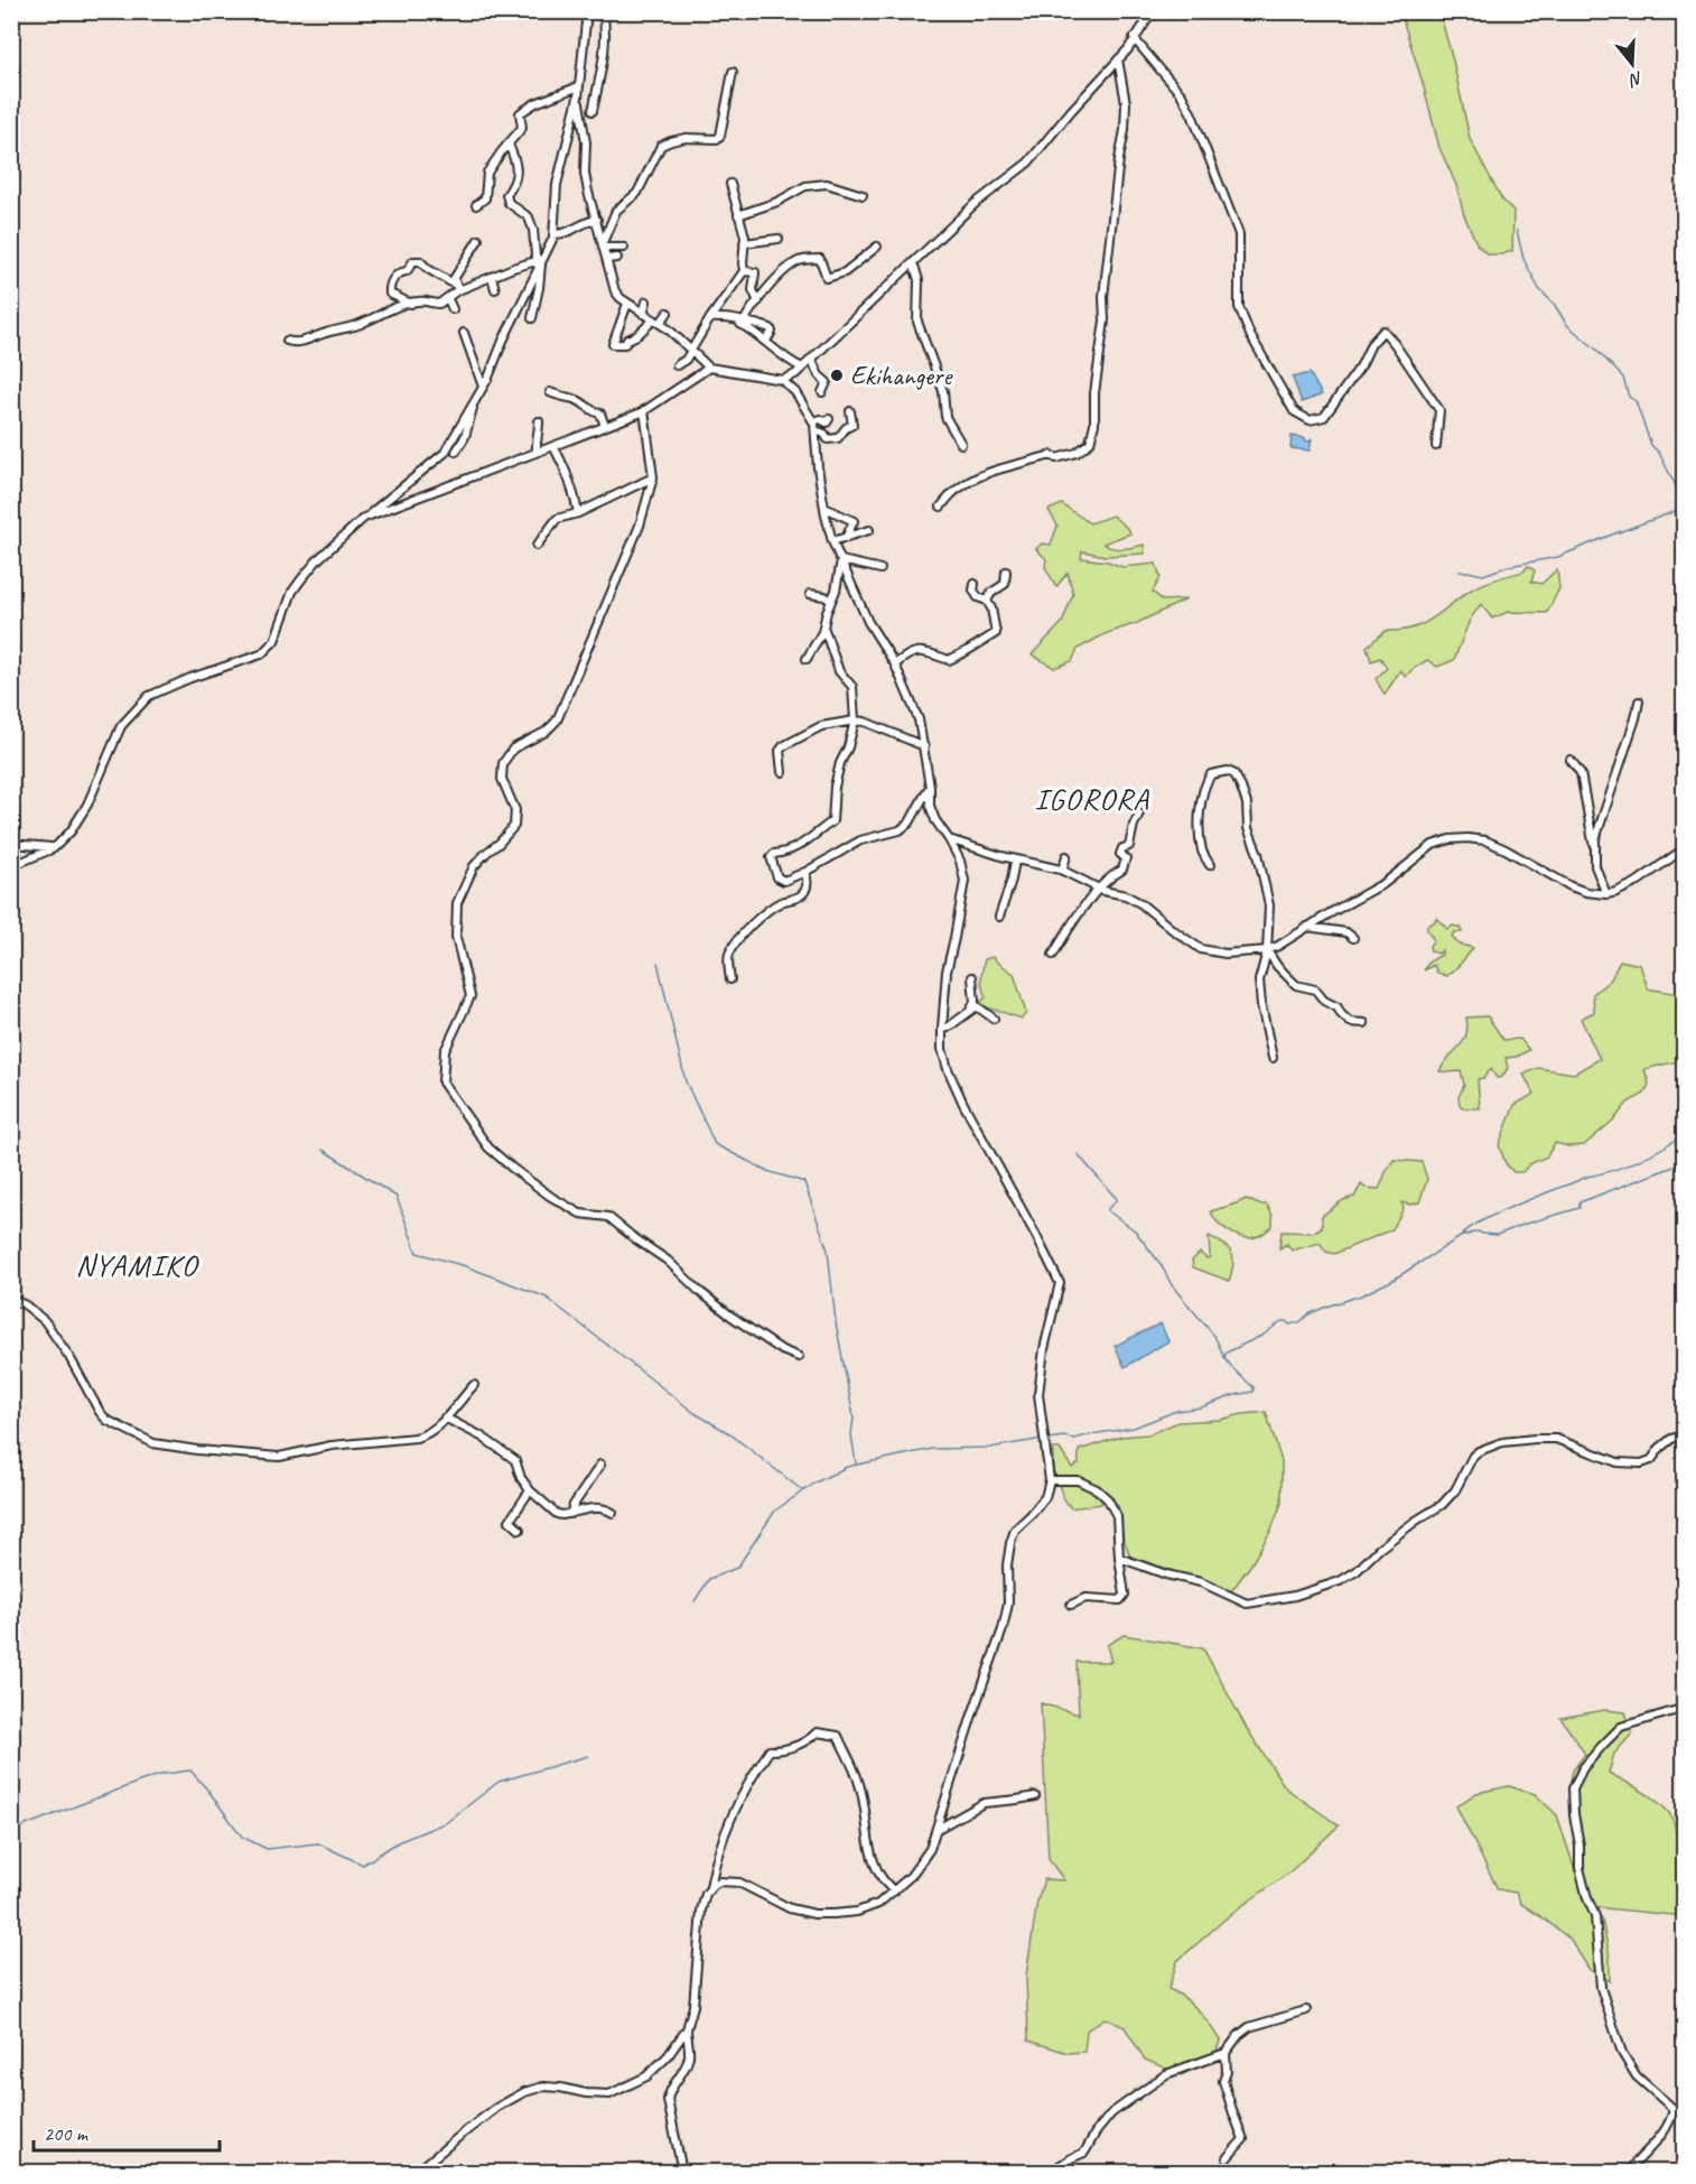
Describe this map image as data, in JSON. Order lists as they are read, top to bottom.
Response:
{
  "districts": ["IGORORA", "NYAMIKO"],
  "places": ["Ekihangere"],
  "scale_bar": "200 m",
  "north": "bottom"
}
